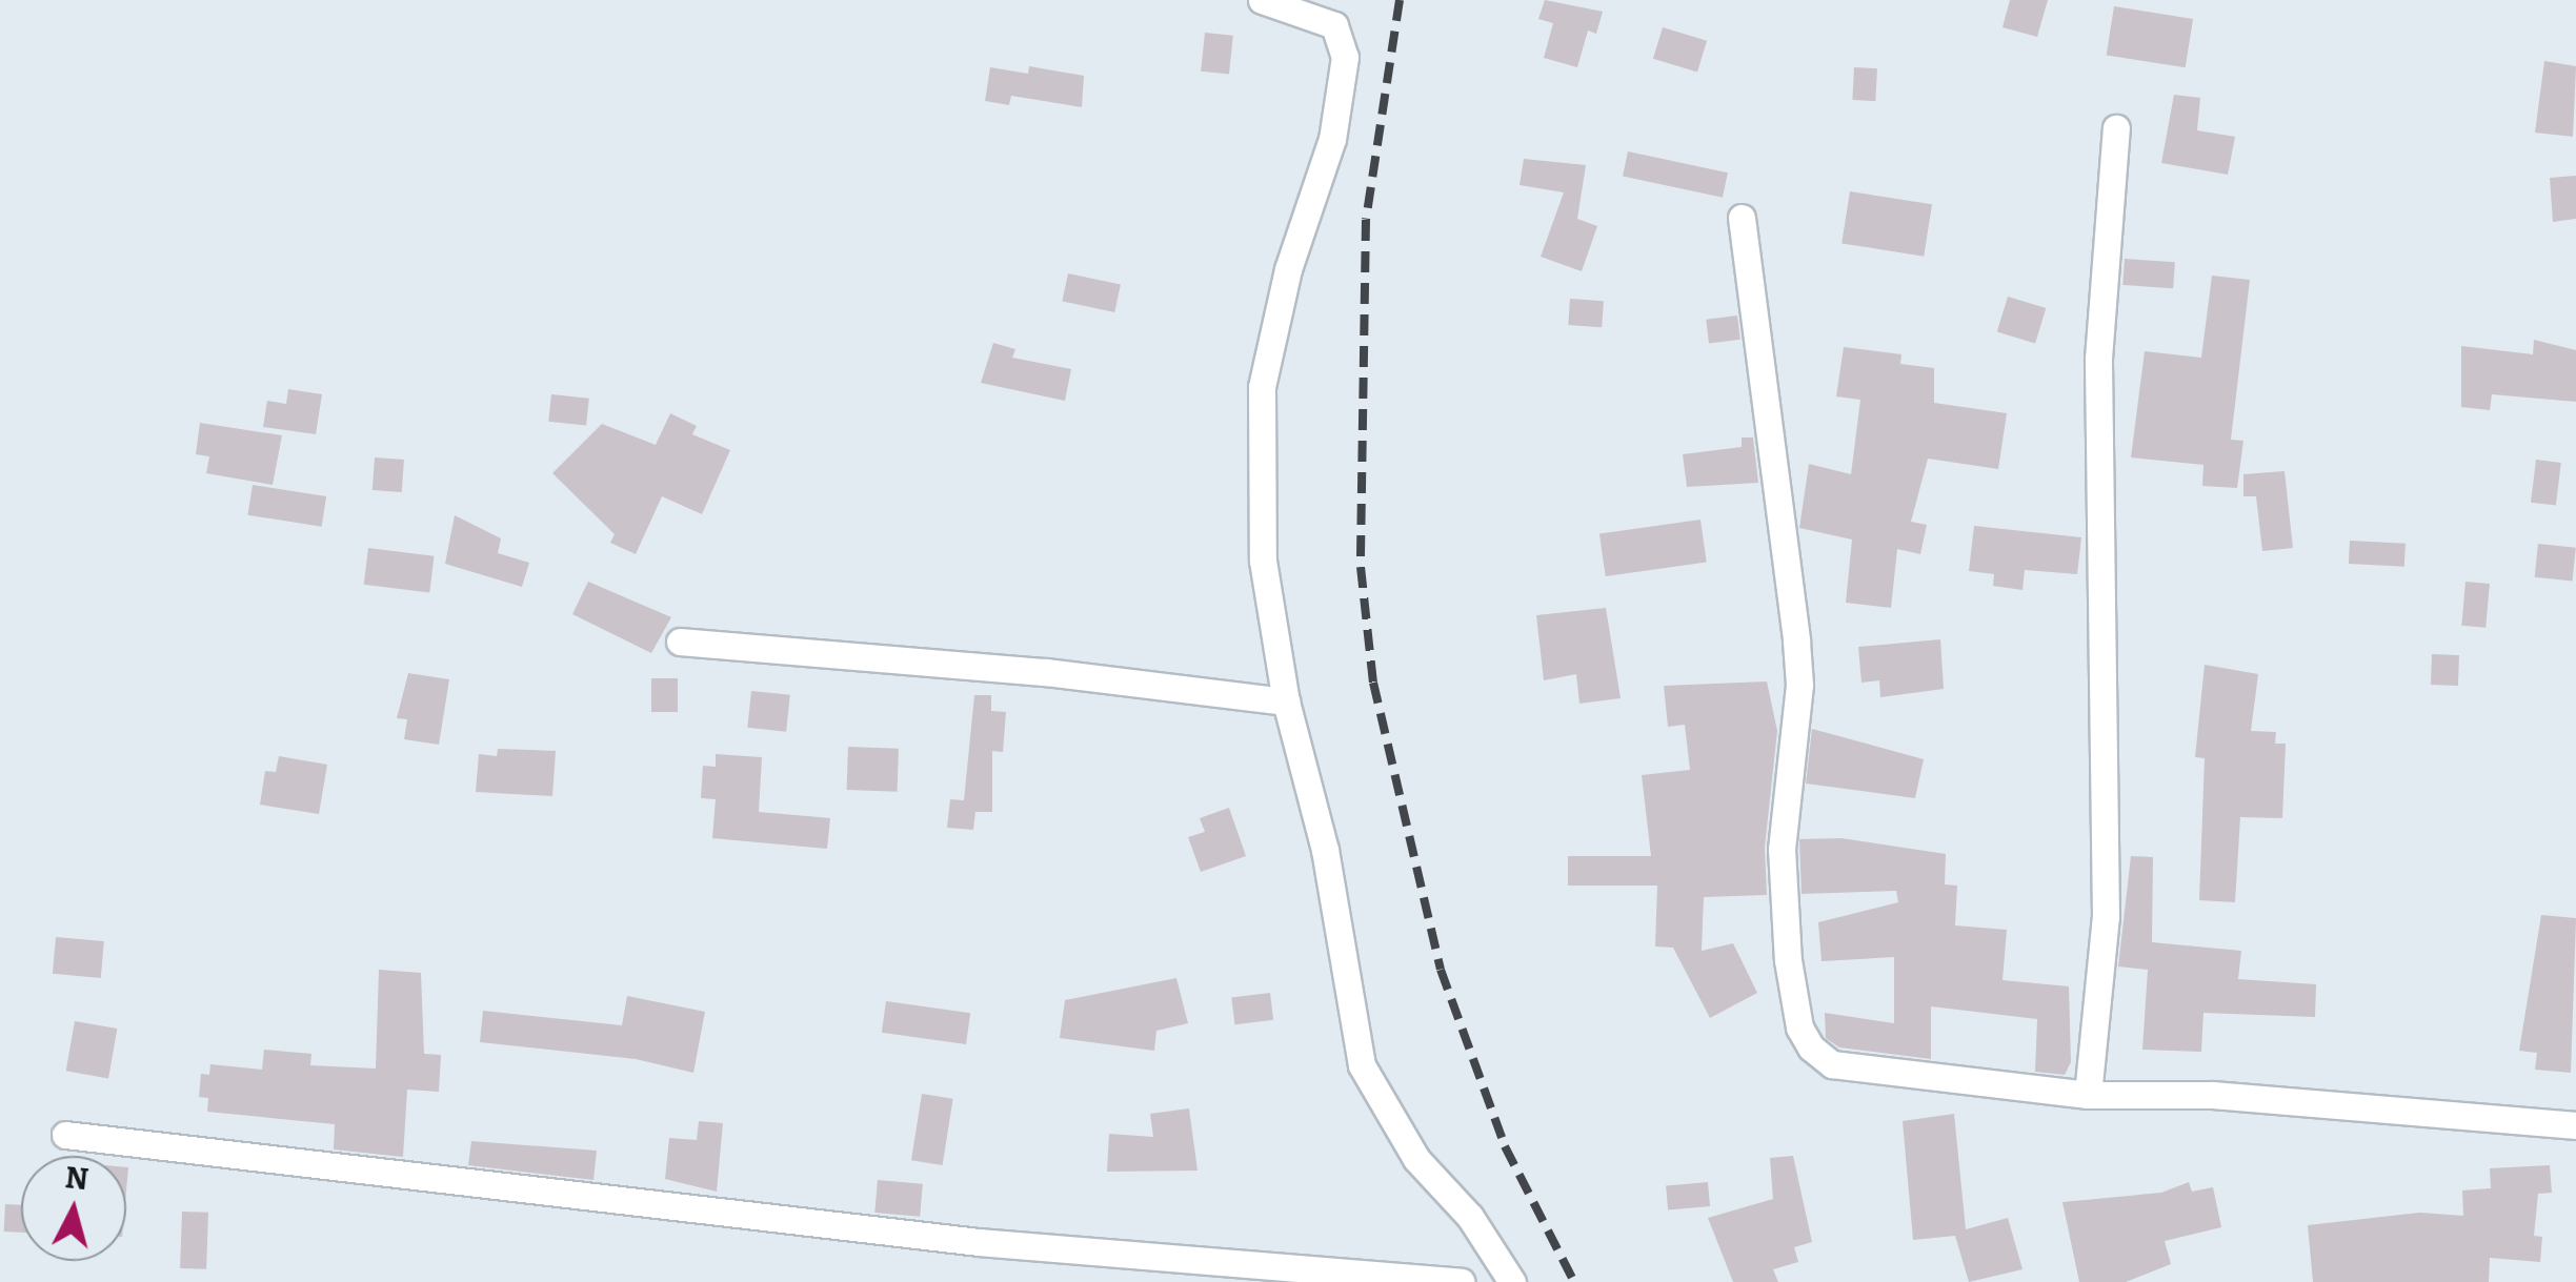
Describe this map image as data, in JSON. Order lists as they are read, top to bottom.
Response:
{
  "north": "top"
}
